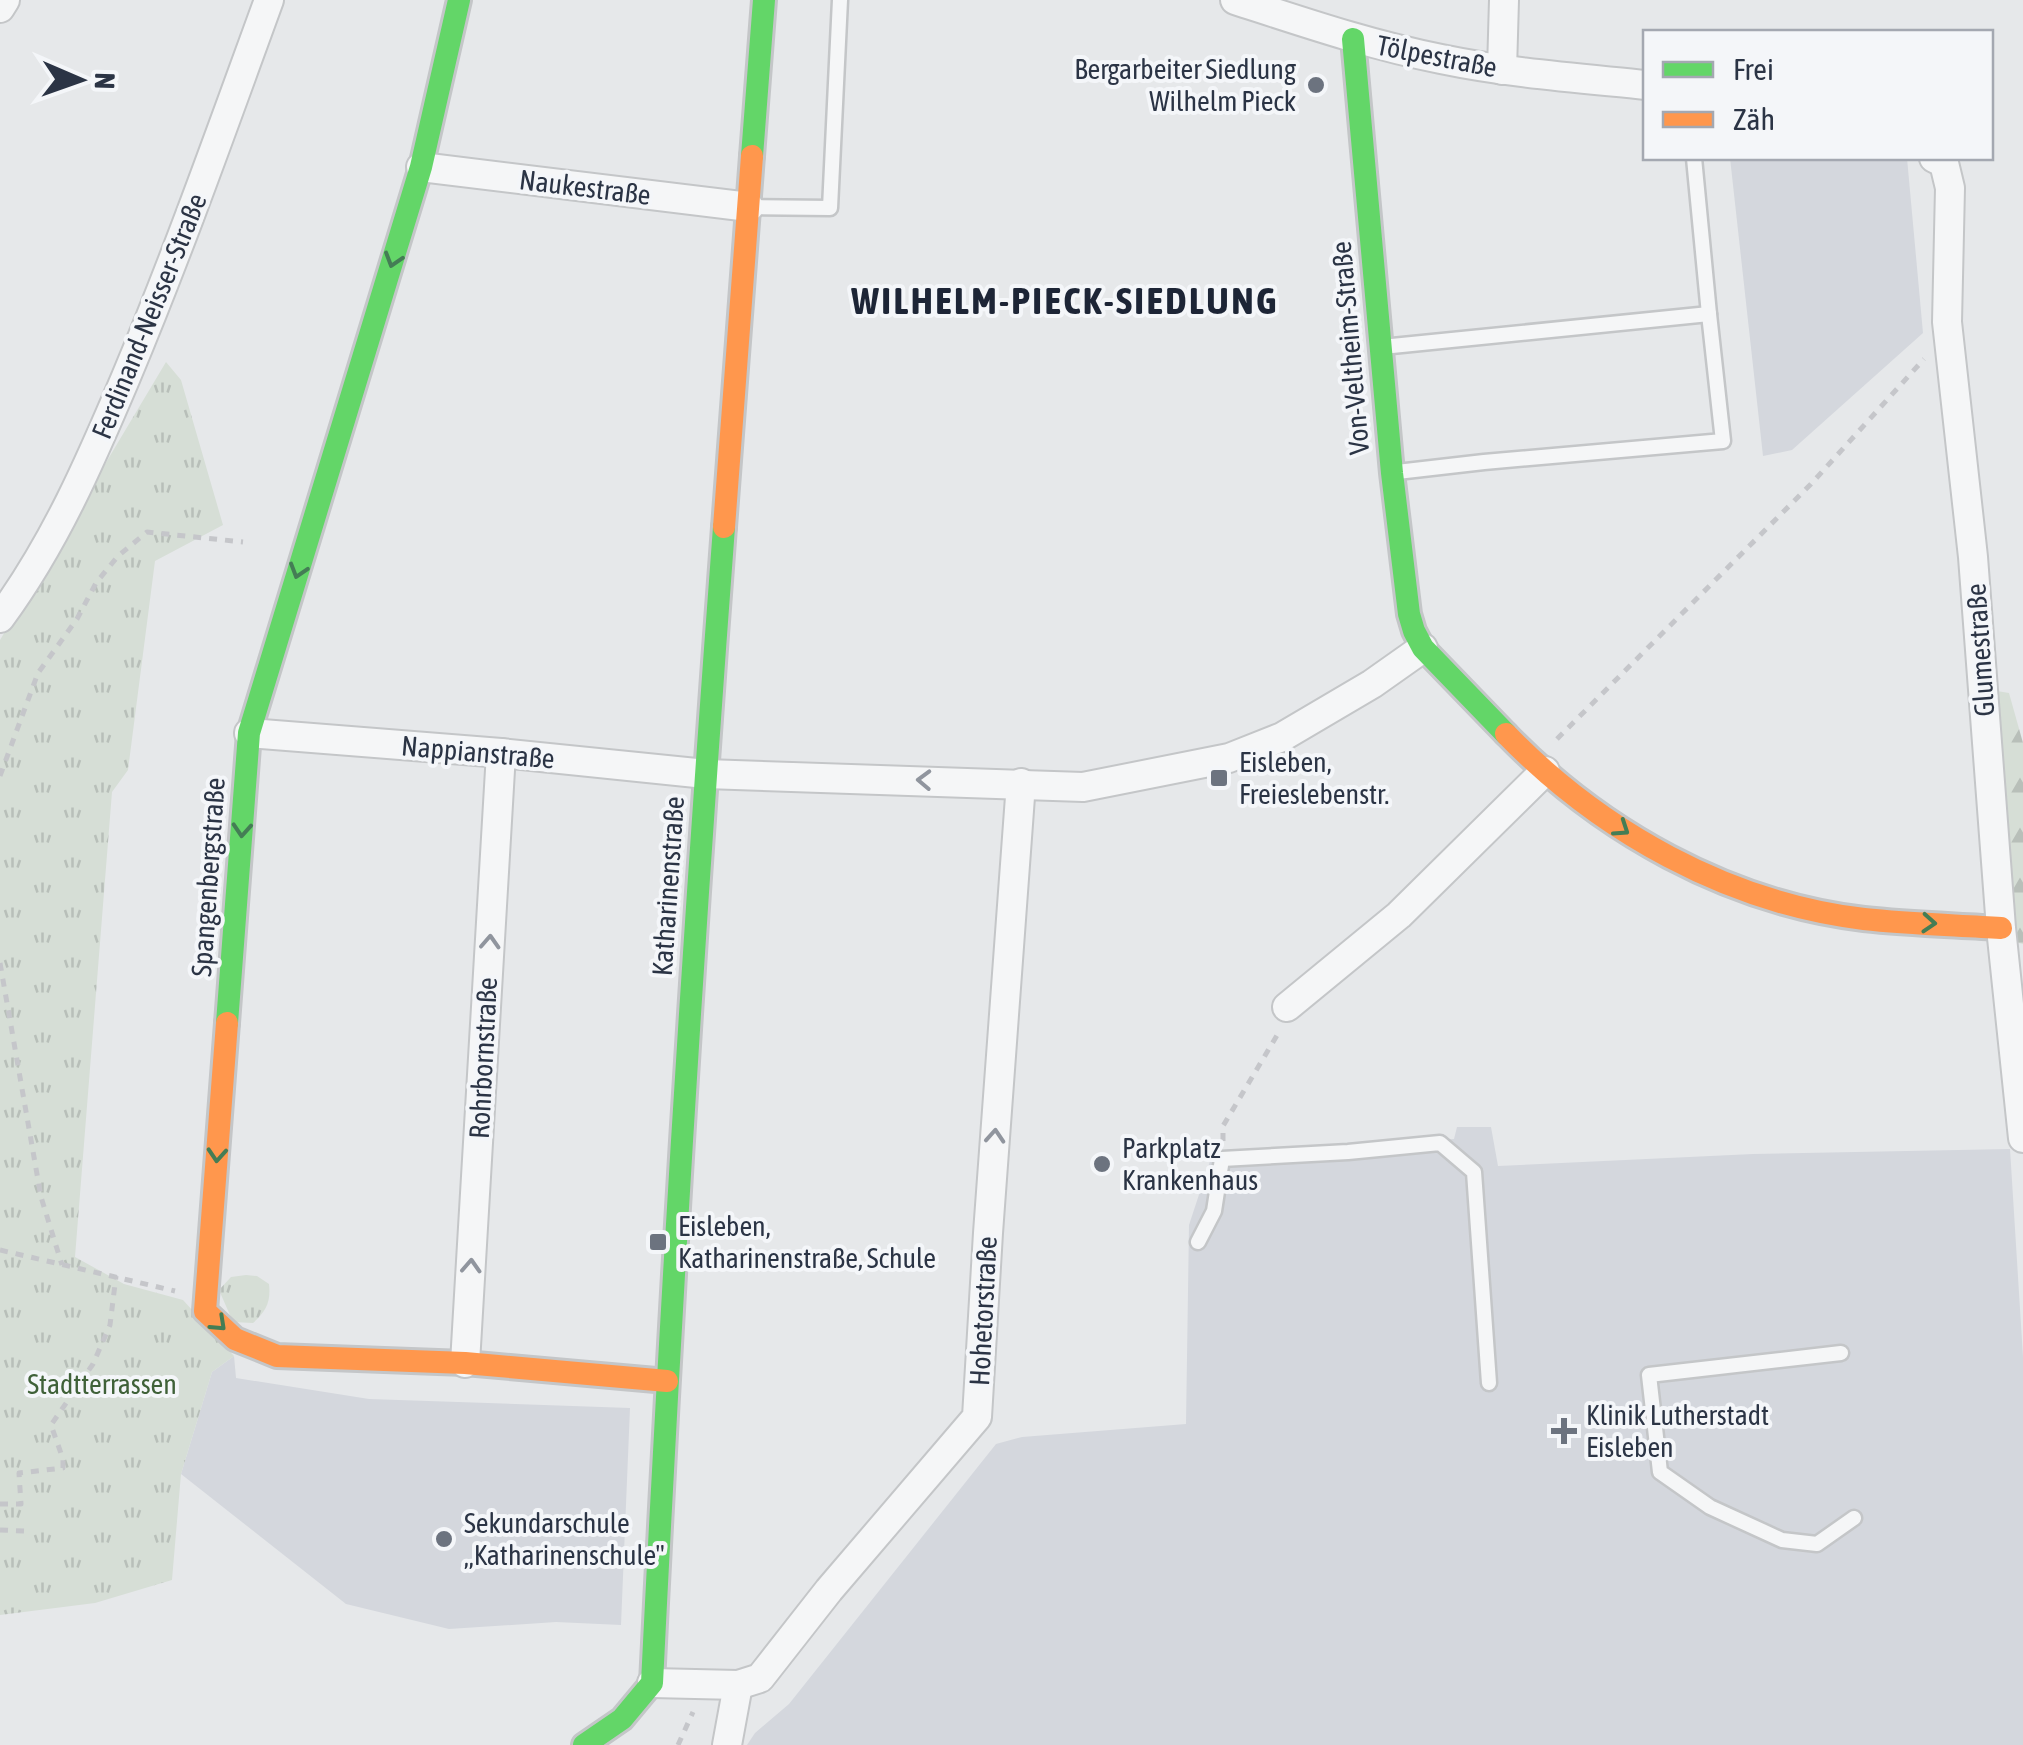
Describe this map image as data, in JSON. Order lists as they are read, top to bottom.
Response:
{
  "streets": {
    "street": [
      "Tölpestraße",
      "Naukestraße",
      "Ferdinand-Neisser-Straße",
      "Von-Veltheim-Straße",
      "Glumestraße",
      "Nappianstraße",
      "Spangenbergstraße",
      "Katharinenstraße",
      "Rohrbornstraße",
      "Hohetorstraße"
    ]
  },
  "crossings": [
    ["Tölpestraße", "Von-Veltheim-Straße"],
    ["Naukestraße", "Spangenbergstraße"],
    ["Naukestraße", "Katharinenstraße"],
    ["Von-Veltheim-Straße", "Nappianstraße"],
    ["Nappianstraße", "Spangenbergstraße"],
    ["Nappianstraße", "Katharinenstraße"],
    ["Nappianstraße", "Rohrbornstraße"],
    ["Nappianstraße", "Hohetorstraße"]
  ],
  "one_way": ["Spangenbergstraße", "Rohrbornstraße", "Hohetorstraße"],
  "districts": ["WILHELM-PIECK-SIEDLUNG"],
  "parks": ["Stadtterrassen"],
  "places": {
    "other": ["Bergarbeiter Siedlung Wilhelm Pieck", "Parkplatz Krankenhaus", "Sekundarschule „Katharinenschule\""],
    "transit": ["Eisleben, Freieslebenstr.", "Eisleben, Katharinenstraße, Schule"],
    "health": ["Klinik Lutherstadt Eisleben"]
  },
  "legend": ["Frei", "Zäh"],
  "north": "right"
}
